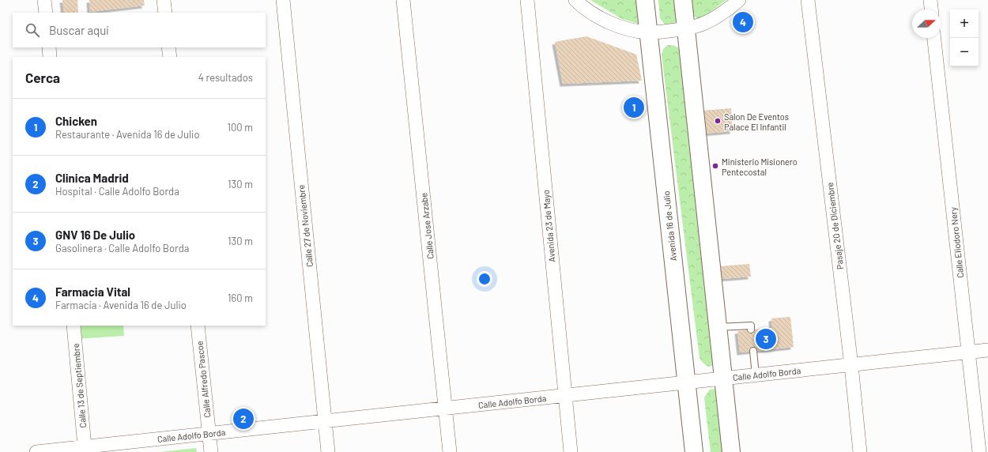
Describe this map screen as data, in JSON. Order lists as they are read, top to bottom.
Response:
{
  "streets": {
    "main road": ["Avenida 16 de Julio"],
    "street": [
      "Calle 27 de Noviembre",
      "Calle Jose Arzabe",
      "Avenida 23 de Mayo",
      "Pasaje 20 de Diciembre",
      "Calle Eliodoro Nery",
      "Calle Adolfo Borda",
      "Calle Alfredo Pascoe",
      "Calle 13 de Septiembre"
    ]
  },
  "crossings": [
    ["Calle 27 de Noviembre", "Calle Adolfo Borda"],
    ["Calle Jose Arzabe", "Calle Adolfo Borda"],
    ["Avenida 23 de Mayo", "Calle Adolfo Borda"],
    ["Avenida 16 de Julio", "Calle Adolfo Borda"],
    ["Pasaje 20 de Diciembre", "Calle Adolfo Borda"],
    ["Calle Eliodoro Nery", "Calle Adolfo Borda"],
    ["Calle Adolfo Borda", "Calle Alfredo Pascoe"],
    ["Calle Adolfo Borda", "Calle 13 de Septiembre"]
  ],
  "places": ["Salon De Eventos Palace El Infantil", "Ministerio Misionero Pentecostal"],
  "north": "right",
  "page": {
    "map_buttons": ["+", "−"],
    "pins": [
      "4",
      "1",
      "3",
      "2"
    ],
    "search": "Buscar aquí",
    "heading": ["Cerca", "4 resultados"],
    "list": [
      {
        "mark": "1",
        "name": "Chicken",
        "note": "Restaurante · Avenida 16 de Julio",
        "value": "100 m"
      },
      {
        "mark": "2",
        "name": "Clinica Madrid",
        "note": "Hospital · Calle Adolfo Borda",
        "value": "130 m"
      },
      {
        "mark": "3",
        "name": "GNV 16 De Julio",
        "note": "Gasolinera · Calle Adolfo Borda",
        "value": "130 m"
      },
      {
        "mark": "4",
        "name": "Farmacia Vital",
        "note": "Farmacia · Avenida 16 de Julio",
        "value": "160 m"
      }
    ]
  }
}
